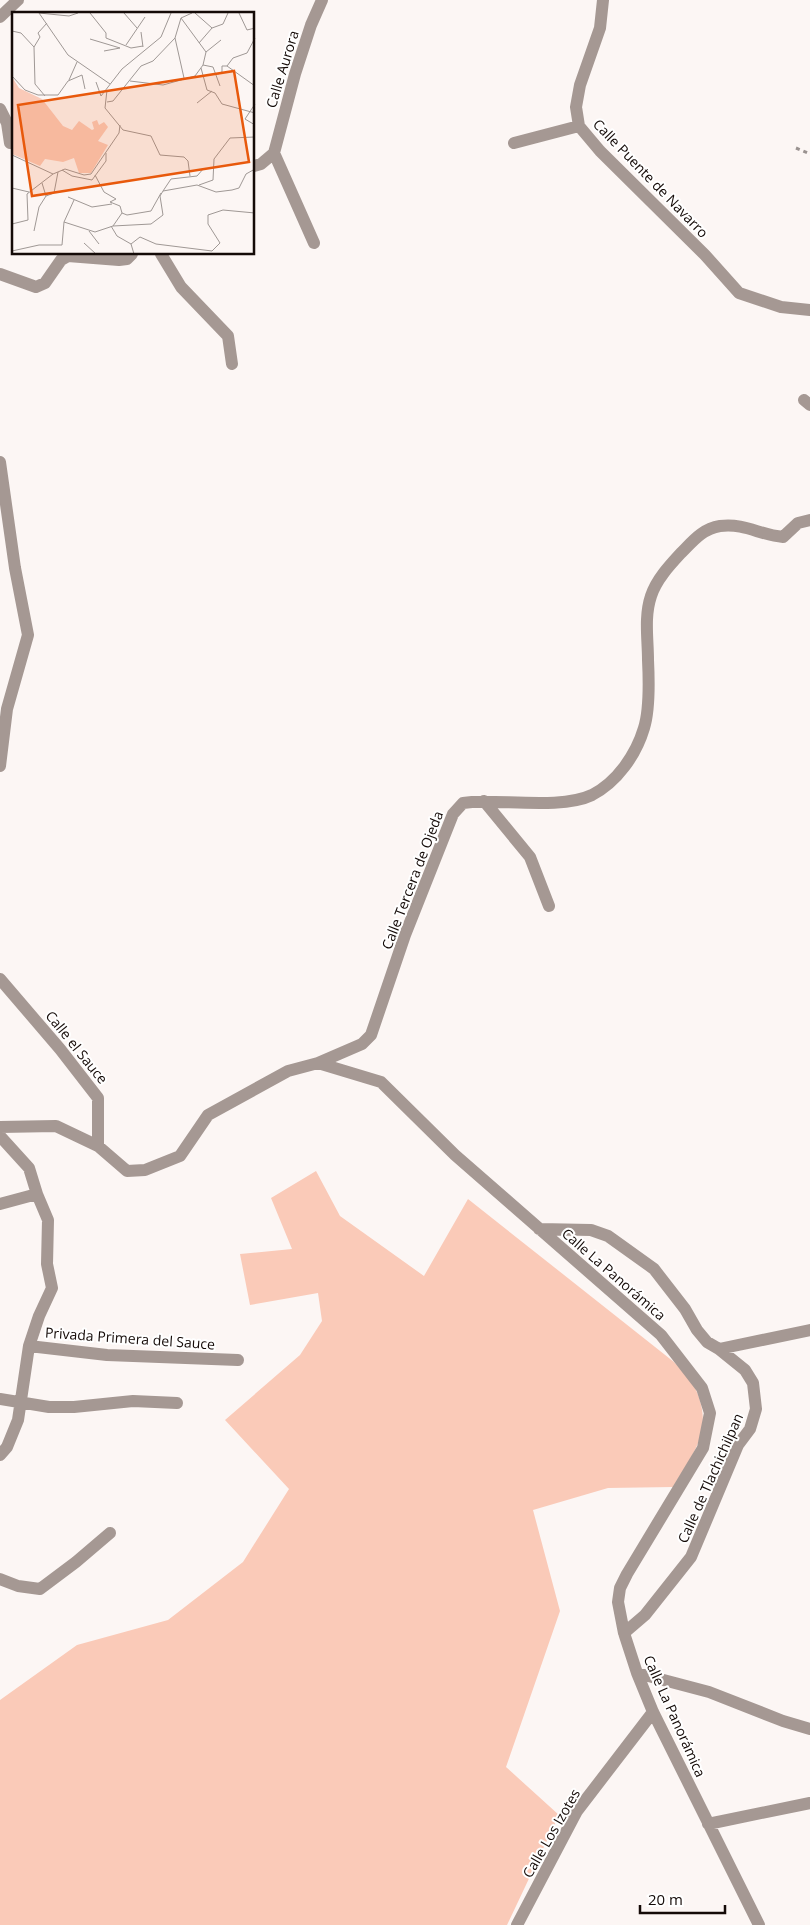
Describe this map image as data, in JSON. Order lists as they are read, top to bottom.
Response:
{
  "streets": {
    "street": [
      "Calle Aurora",
      "Calle Puente de Navarro",
      "Calle Tercera de Ojeda",
      "Calle el Sauce",
      "Calle La Panorámica",
      "Privada Primera del Sauce",
      "Calle de Tlachichilpan",
      "Calle Los Izotes"
    ]
  },
  "crossings": [
    ["Calle Tercera de Ojeda", "Calle La Panorámica"],
    ["Calle La Panorámica", "Calle de Tlachichilpan"],
    ["Calle La Panorámica", "Calle Los Izotes"]
  ],
  "scale_bar": "20 m"
}
